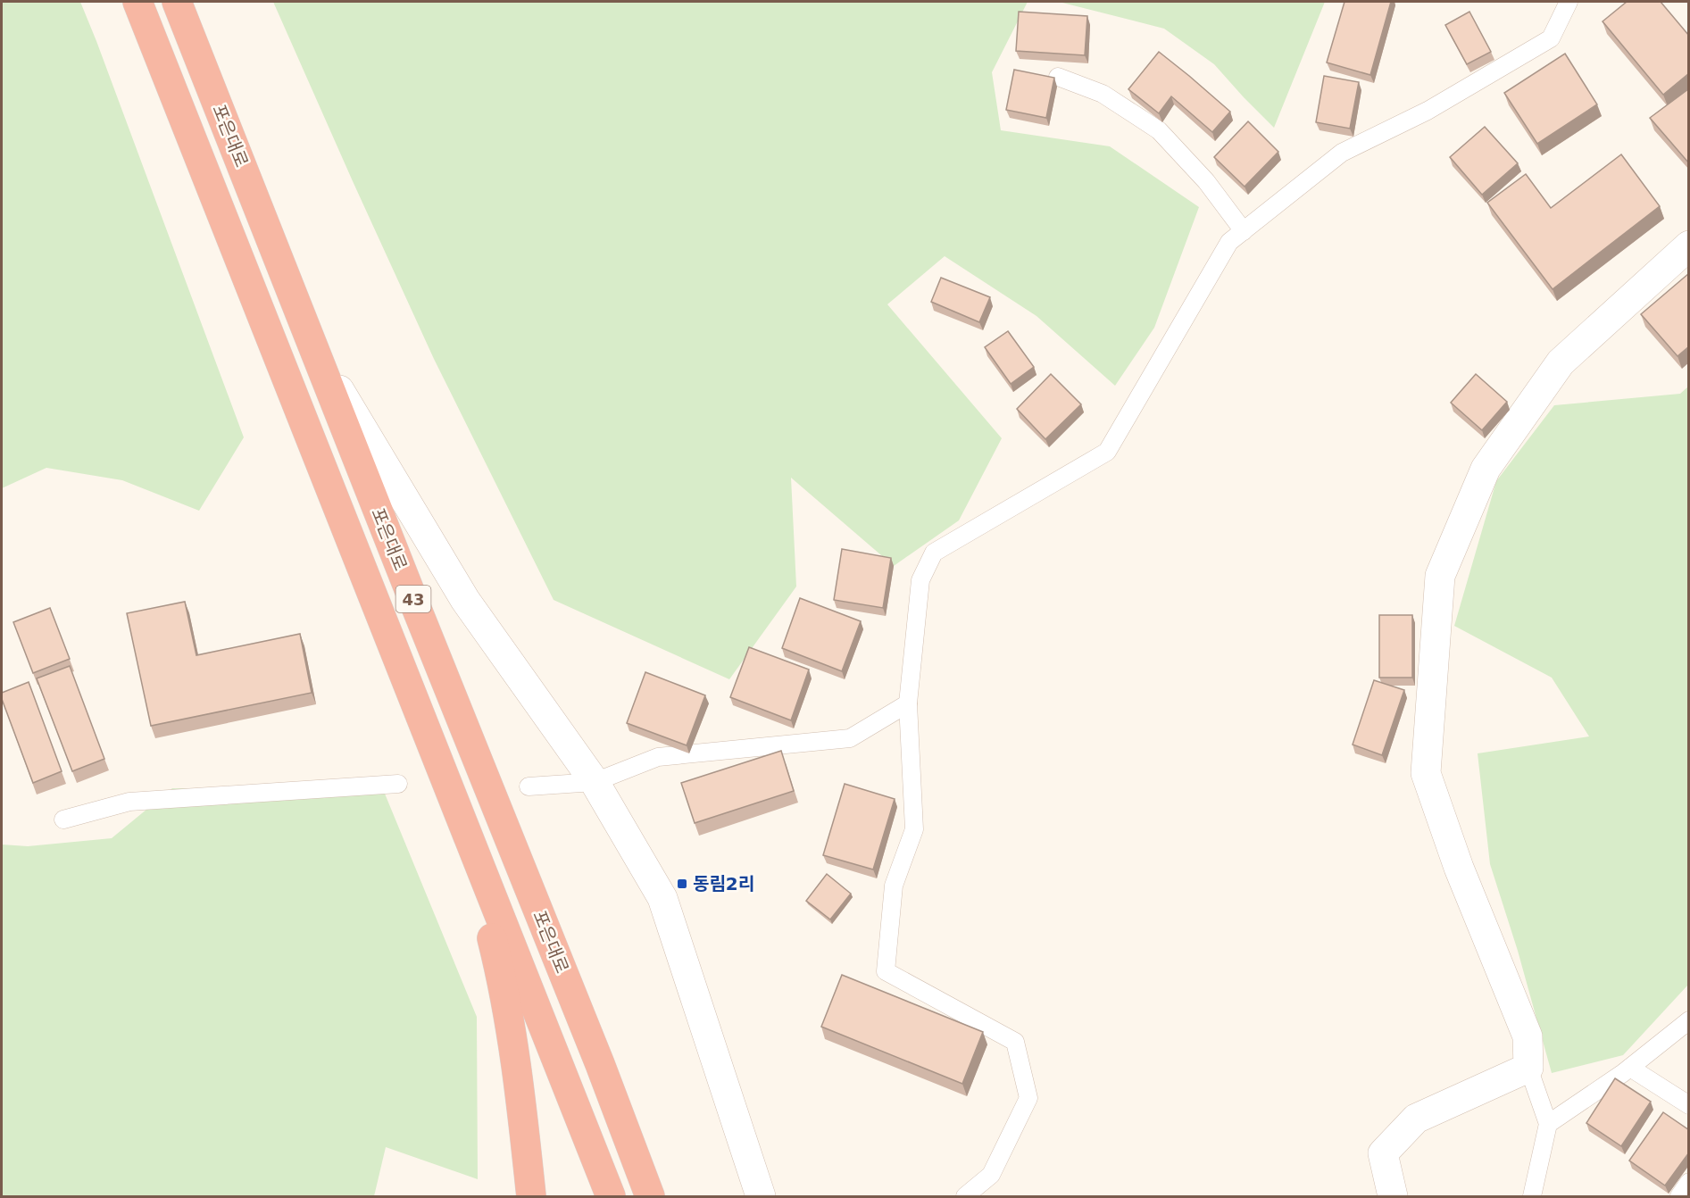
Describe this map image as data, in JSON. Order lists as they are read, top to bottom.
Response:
{
  "streets": {
    "highway": ["포은대로", "43"]
  },
  "places": {
    "transit": ["동림2리"]
  }
}
